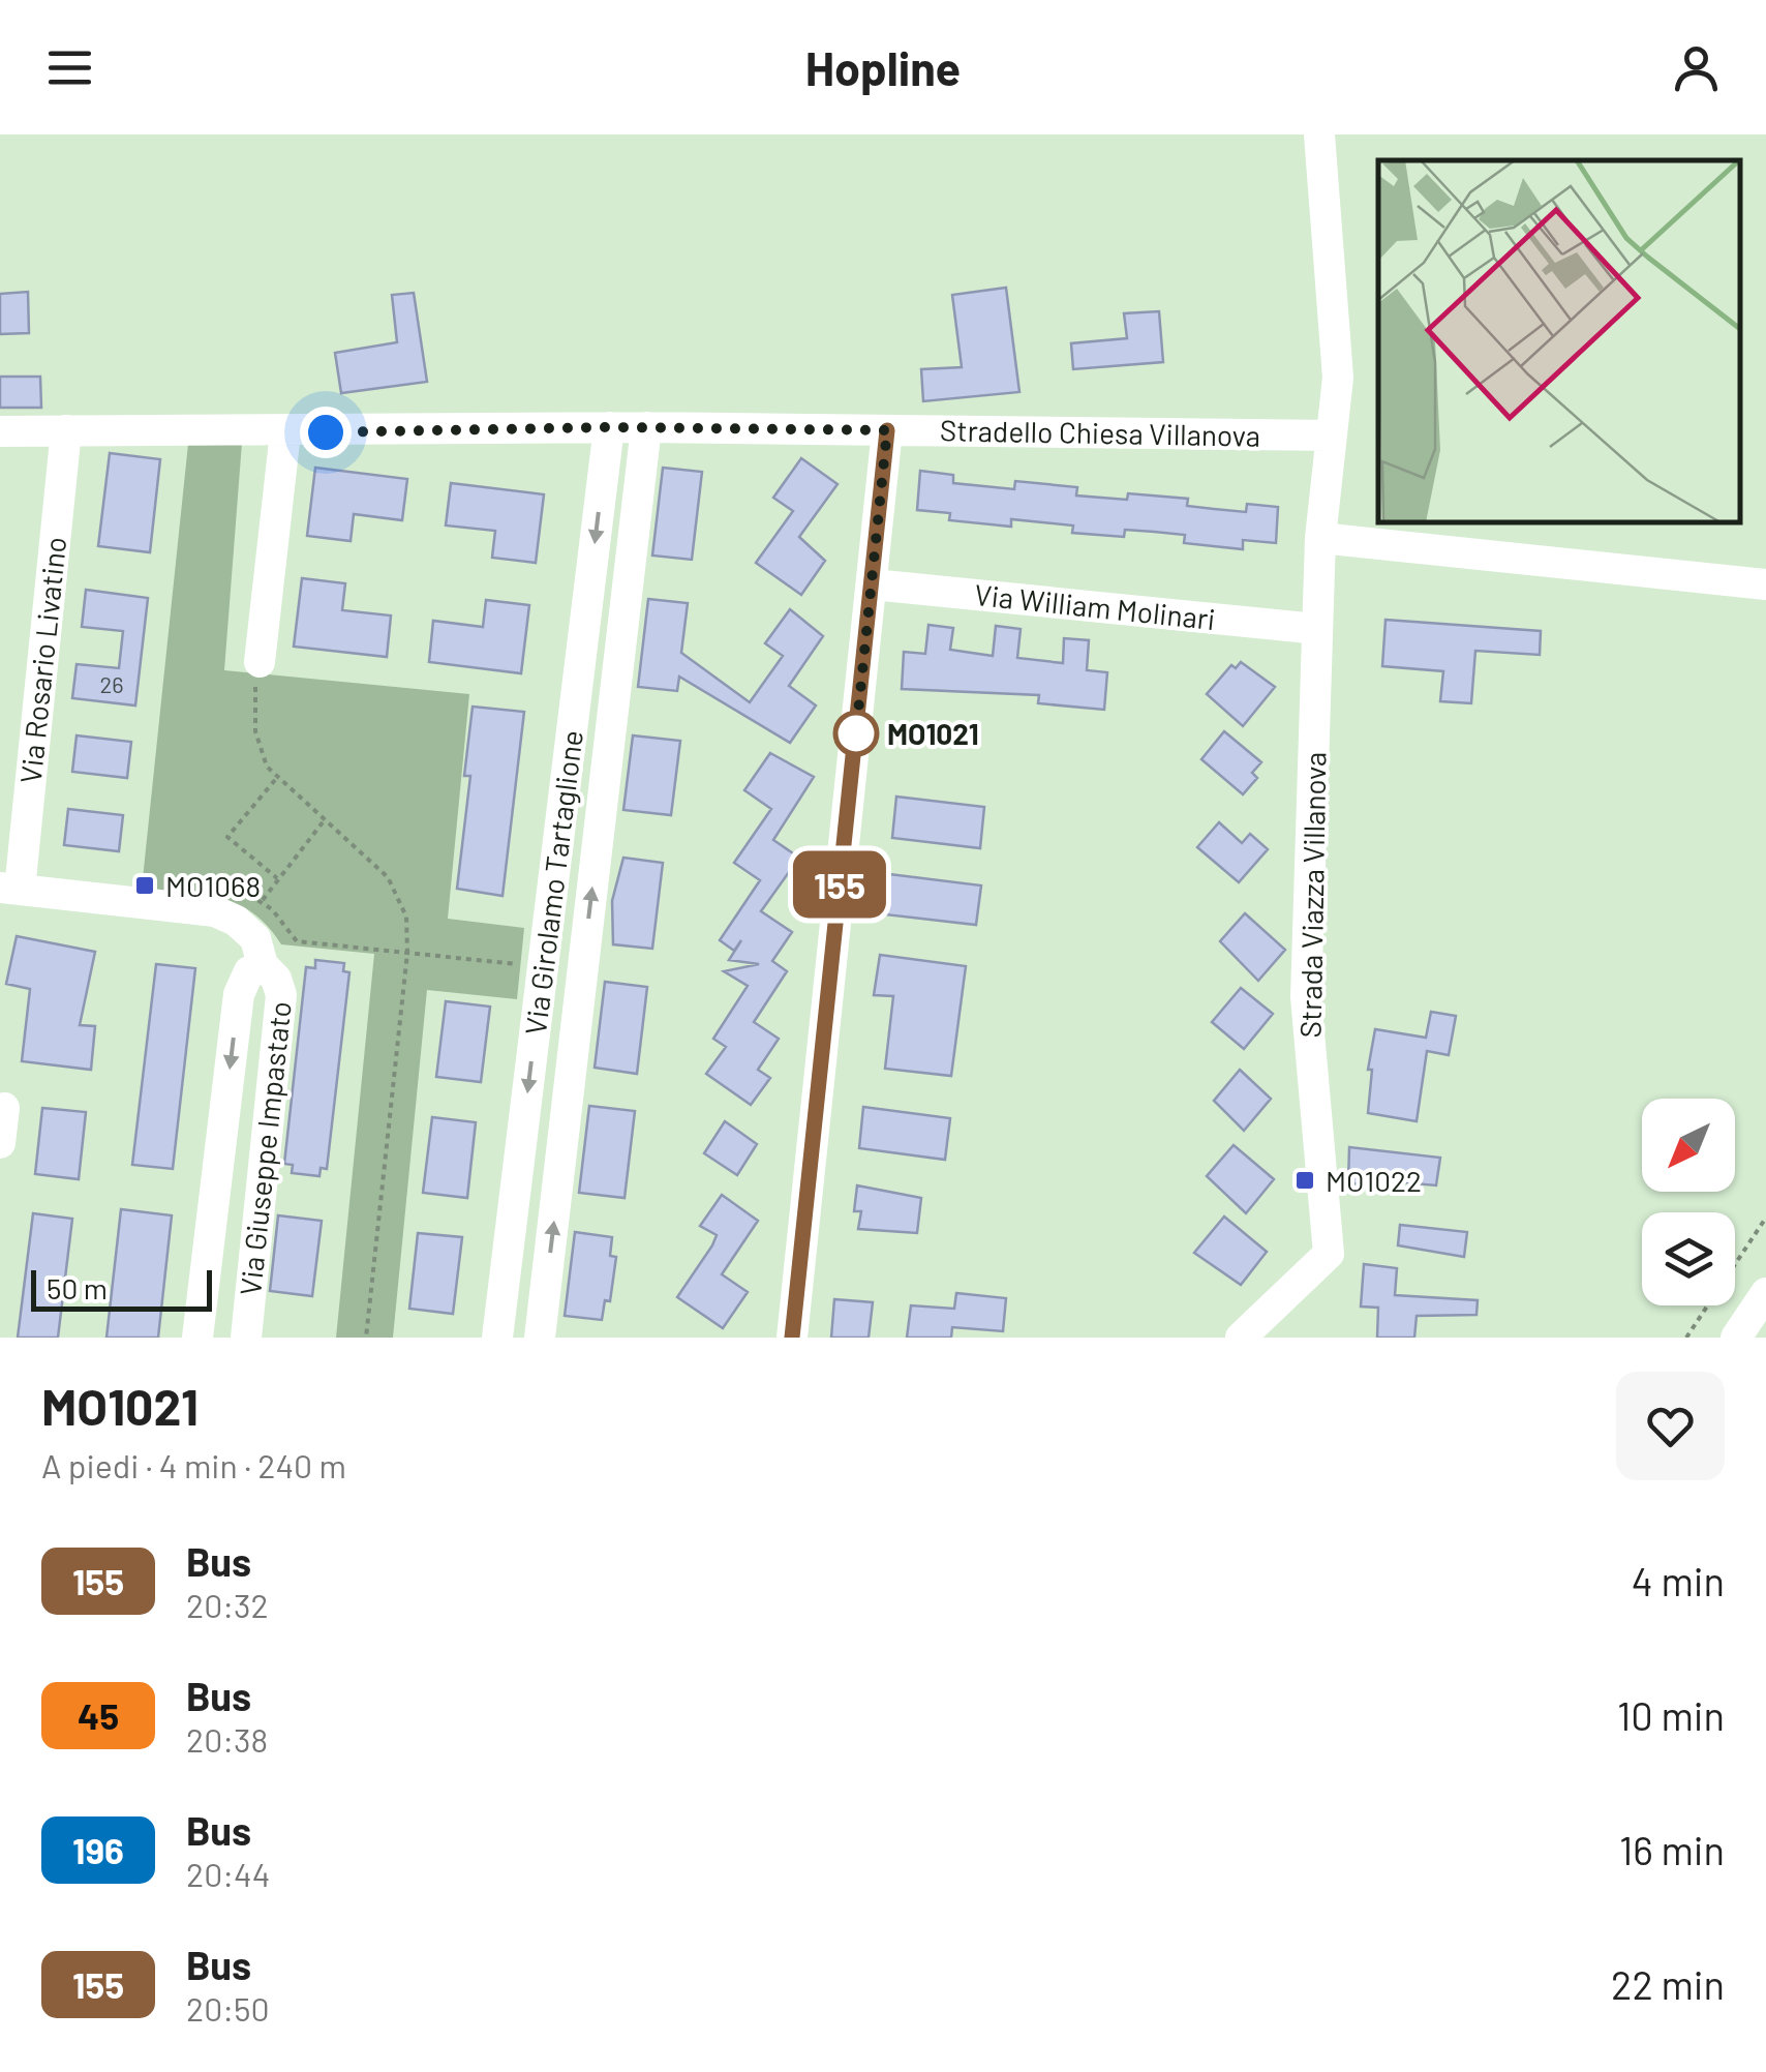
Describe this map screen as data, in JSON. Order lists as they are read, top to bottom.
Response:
{
  "streets": {
    "street": [
      "Stradello Chiesa Villanova",
      "Via William Molinari",
      "Via Rosario Livatino",
      "Via Girolamo Tartaglione",
      "Strada Viazza Villanova",
      "Via Giuseppe Impastato"
    ]
  },
  "crossings": [
    ["Stradello Chiesa Villanova", "Via Rosario Livatino"],
    ["Stradello Chiesa Villanova", "Via Girolamo Tartaglione"],
    ["Stradello Chiesa Villanova", "Strada Viazza Villanova"],
    ["Via William Molinari", "Strada Viazza Villanova"],
    ["Via Rosario Livatino", "Via Giuseppe Impastato"]
  ],
  "places": {
    "other": ["MO1021"],
    "transit": ["MO1068", "MO1022"]
  },
  "lines": ["bus line 155"],
  "house_numbers": ["26"],
  "scale_bar": "50 m",
  "north": "bottom left",
  "page": {
    "header": "Hopline",
    "on_map": "155",
    "scale": "50 m",
    "heading": ["MO1021", "A piedi · 4 min · 240 m"],
    "list": [
      {
        "mark": "155",
        "name": "Bus",
        "note": "20:32",
        "value": "4 min"
      },
      {
        "mark": "45",
        "name": "Bus",
        "note": "20:38",
        "value": "10 min"
      },
      {
        "mark": "196",
        "name": "Bus",
        "note": "20:44",
        "value": "16 min"
      },
      {
        "mark": "155",
        "name": "Bus",
        "note": "20:50",
        "value": "22 min"
      }
    ]
  }
}
